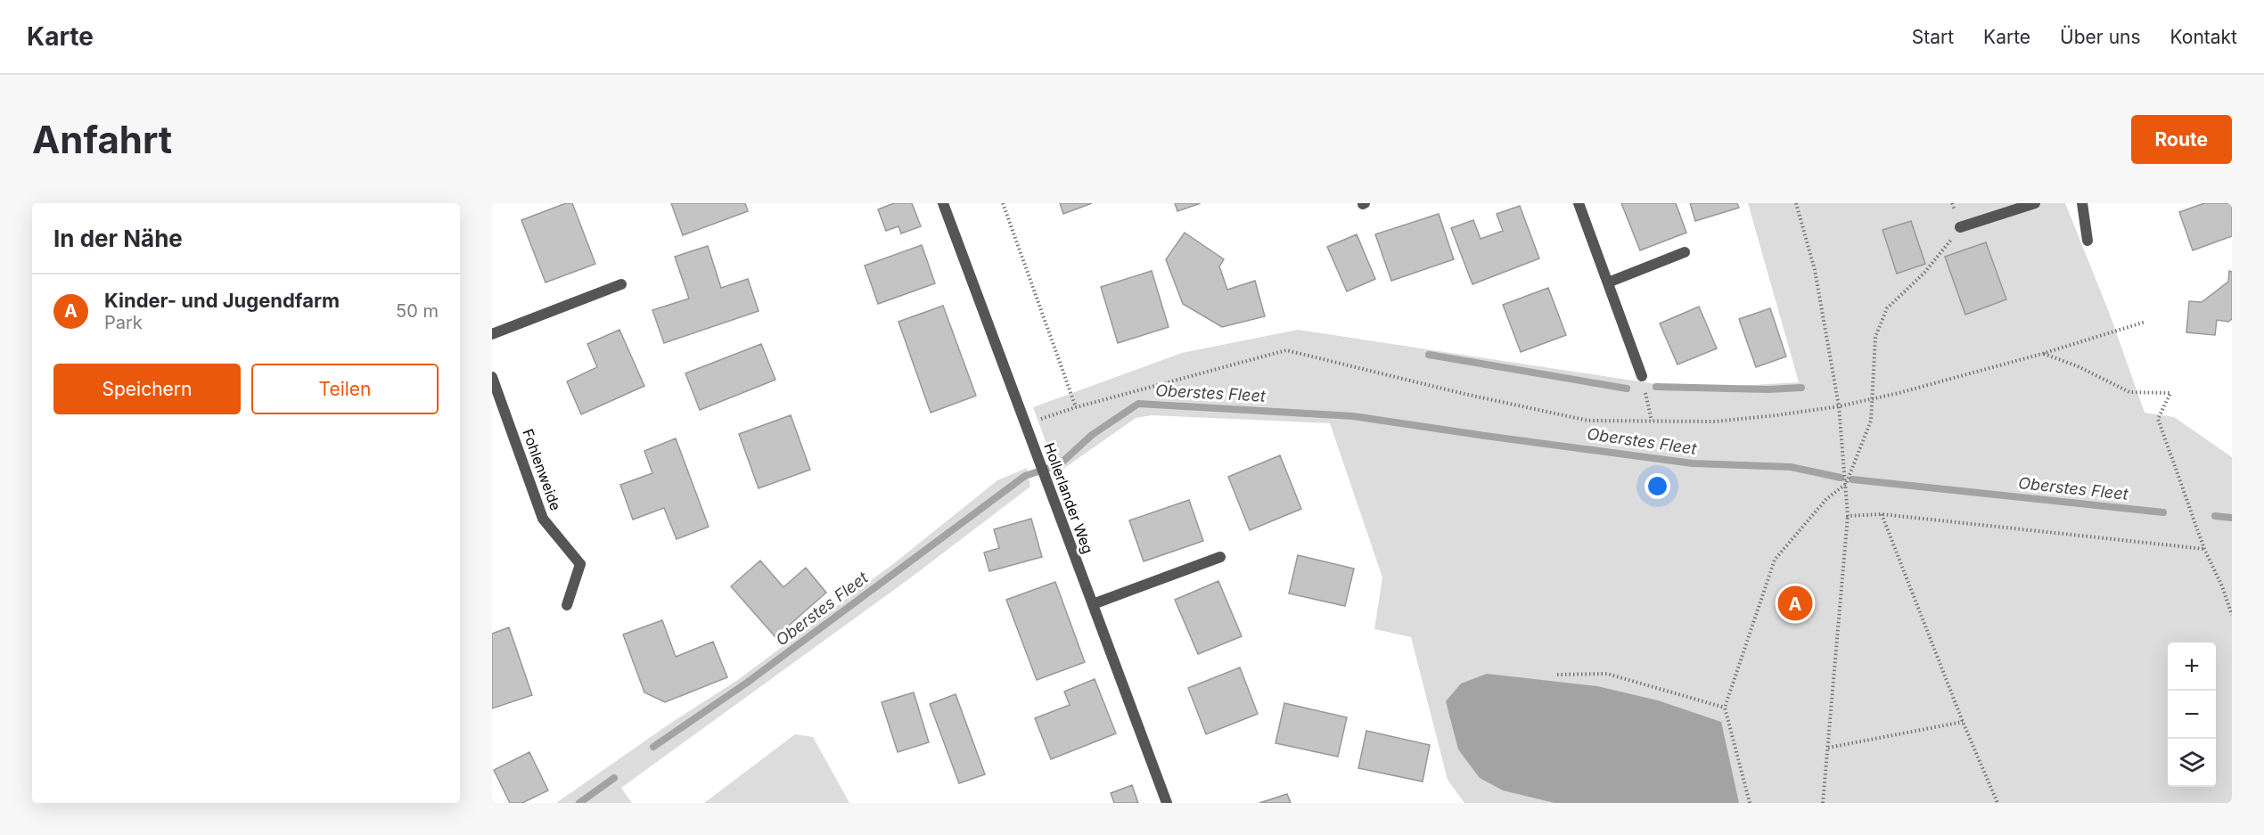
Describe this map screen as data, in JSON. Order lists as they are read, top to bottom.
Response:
{
  "streets": {
    "street": ["Fohlenweide", "Hollerlander Weg"]
  },
  "water": ["Oberstes Fleet"],
  "page": {
    "header": "Karte",
    "nav": [
      "Start",
      "Karte",
      "Über uns",
      "Kontakt"
    ],
    "buttons": [
      "Route",
      ["Speichern", "Teilen"]
    ],
    "title": "Anfahrt",
    "heading": "In der Nähe",
    "list": [
      {
        "mark": "A",
        "name": "Kinder- und Jugendfarm",
        "note": "Park",
        "value": "50 m"
      }
    ],
    "pins": "A",
    "map_buttons": ["+", "−"]
  }
}
